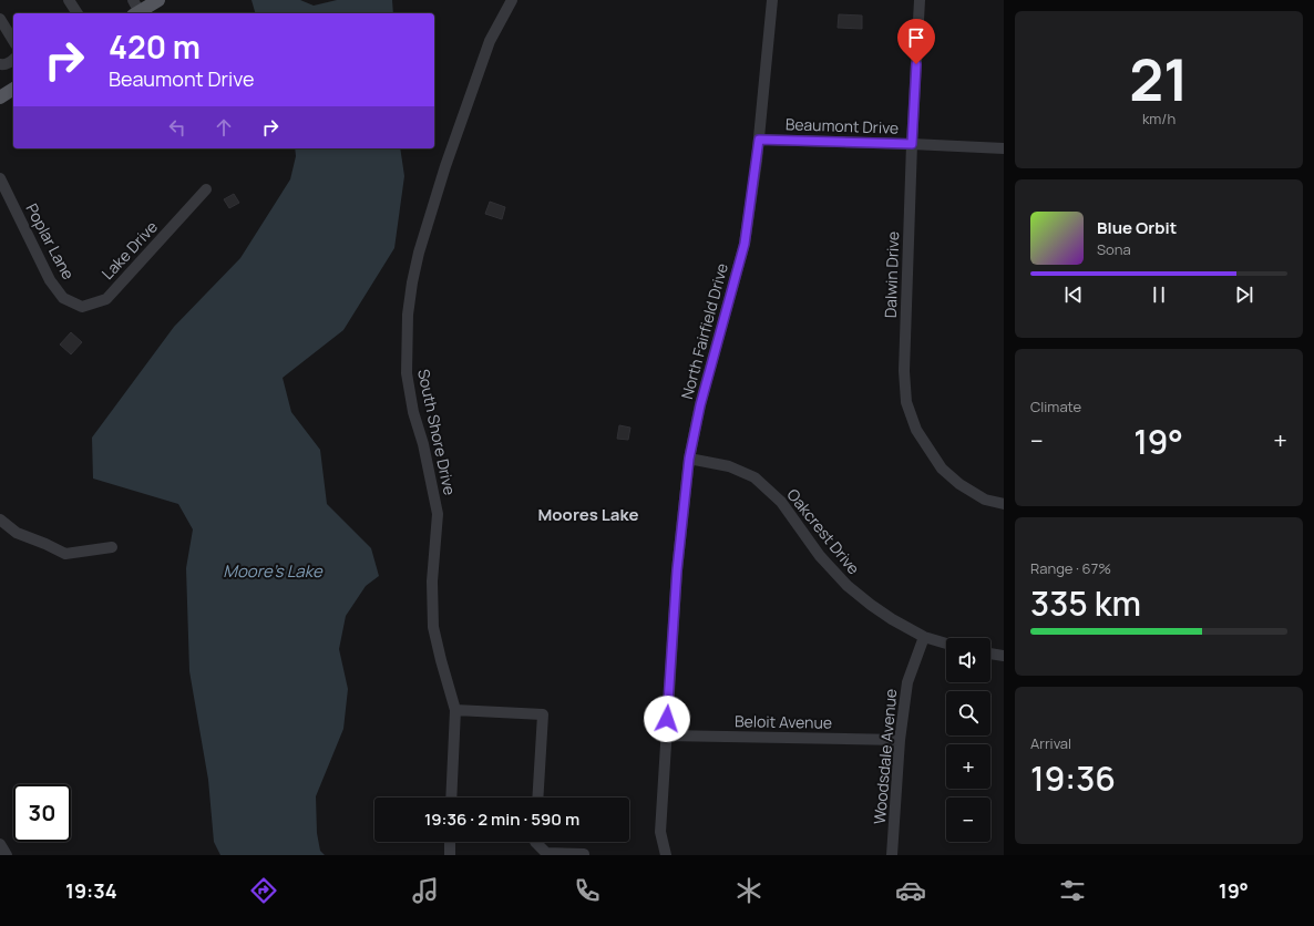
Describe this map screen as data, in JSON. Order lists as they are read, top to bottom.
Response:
{
  "streets": {
    "street": [
      "Beaumont Drive",
      "Poplar Lane",
      "Lake Drive",
      "Dalwin Drive",
      "North Fairfield Drive",
      "South Shore Drive",
      "Oakcrest Drive",
      "Beloit Avenue",
      "Woodsdale Avenue"
    ]
  },
  "crossings": [
    ["Beaumont Drive", "Dalwin Drive"],
    ["Beaumont Drive", "North Fairfield Drive"],
    ["Poplar Lane", "Lake Drive"],
    ["North Fairfield Drive", "Oakcrest Drive"],
    ["North Fairfield Drive", "Beloit Avenue"],
    ["Oakcrest Drive", "Woodsdale Avenue"],
    ["Beloit Avenue", "Woodsdale Avenue"]
  ],
  "districts": ["Moores Lake"],
  "water": ["Moore's Lake"],
  "page": {
    "tile": [
      ["21", "km/h"],
      "Climate",
      ["Range · 67%", "335 km"],
      ["Arrival", "19:36"]
    ],
    "turn": ["420 m", "Beaumont Drive"],
    "song": ["Blue Orbit", "Sona"],
    "heat": ["−", "19°", "+"],
    "map_buttons": ["+", "−"],
    "limit": "30",
    "trip": "19:36 · 2 min · 590 m",
    "tabs": ["19:34", "19°"]
  }
}
